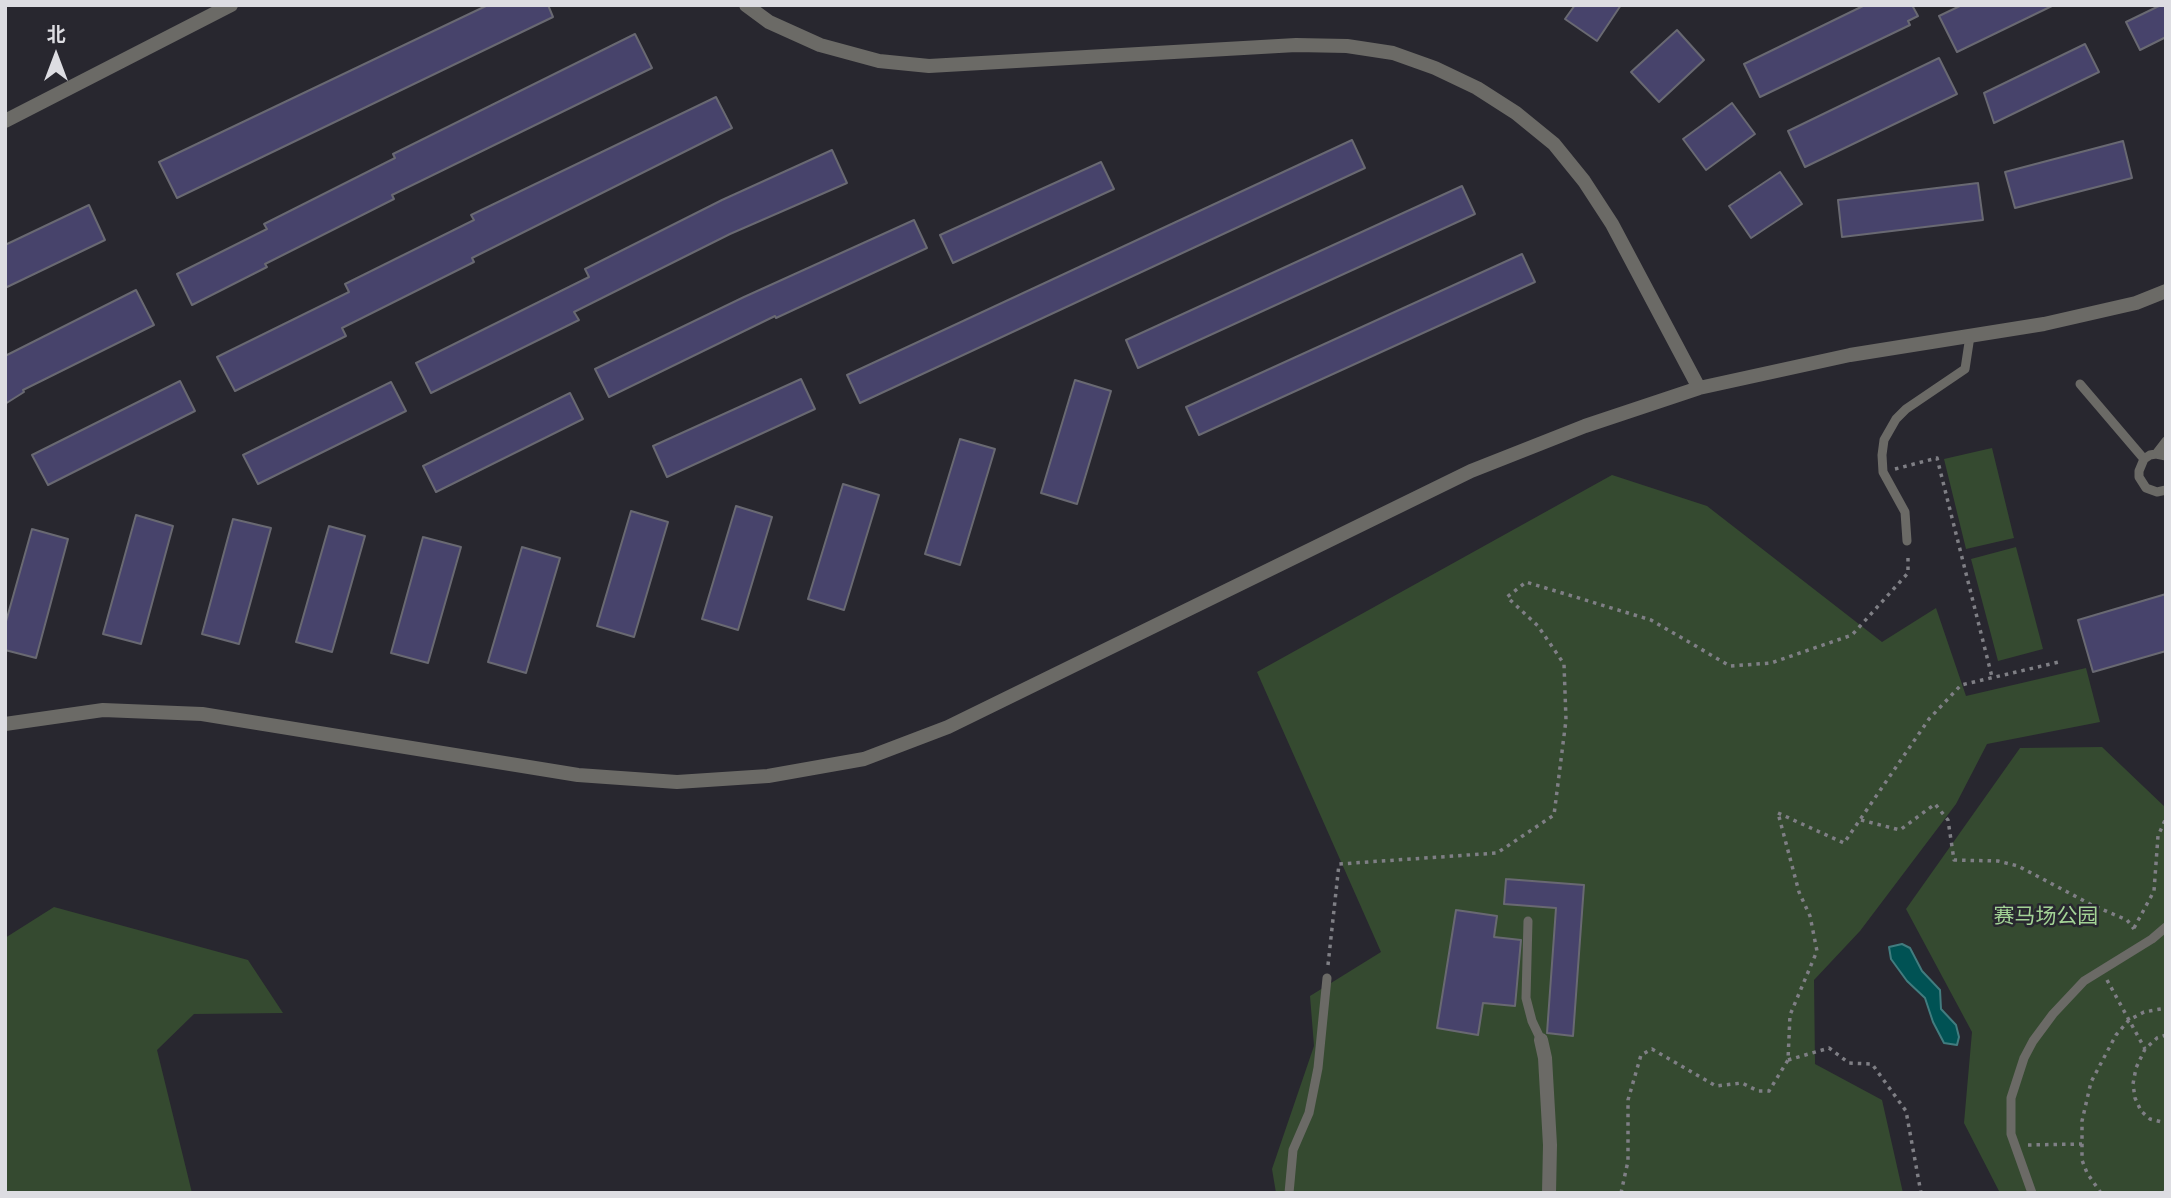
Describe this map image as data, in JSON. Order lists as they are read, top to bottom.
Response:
{
  "parks": ["赛马场公园"],
  "north": "top"
}
